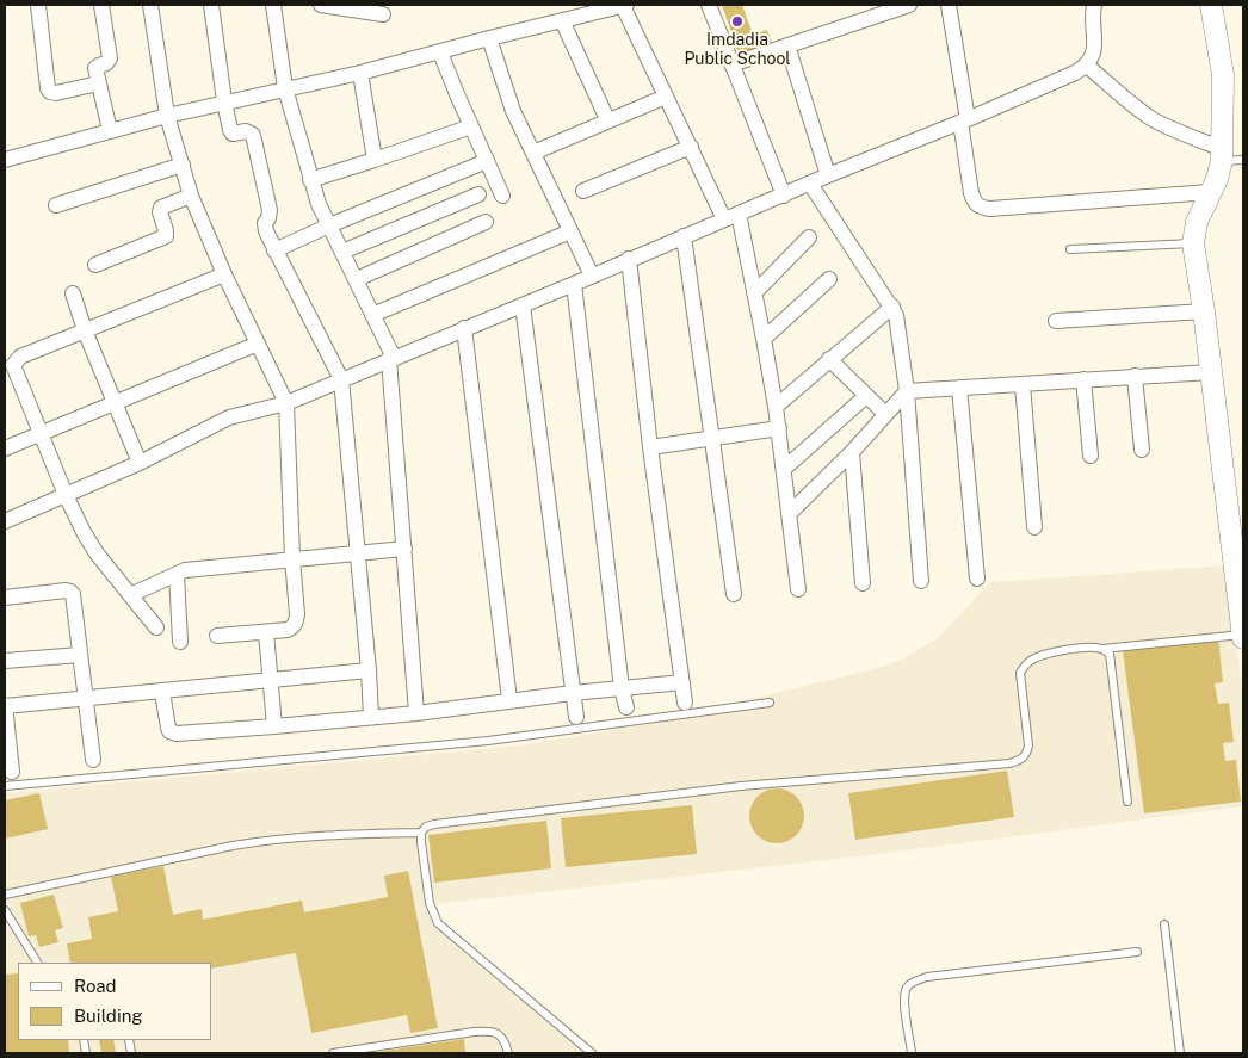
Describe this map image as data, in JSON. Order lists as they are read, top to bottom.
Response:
{
  "places": ["Imdadia Public School"],
  "legend": ["Road", "Building"]
}
